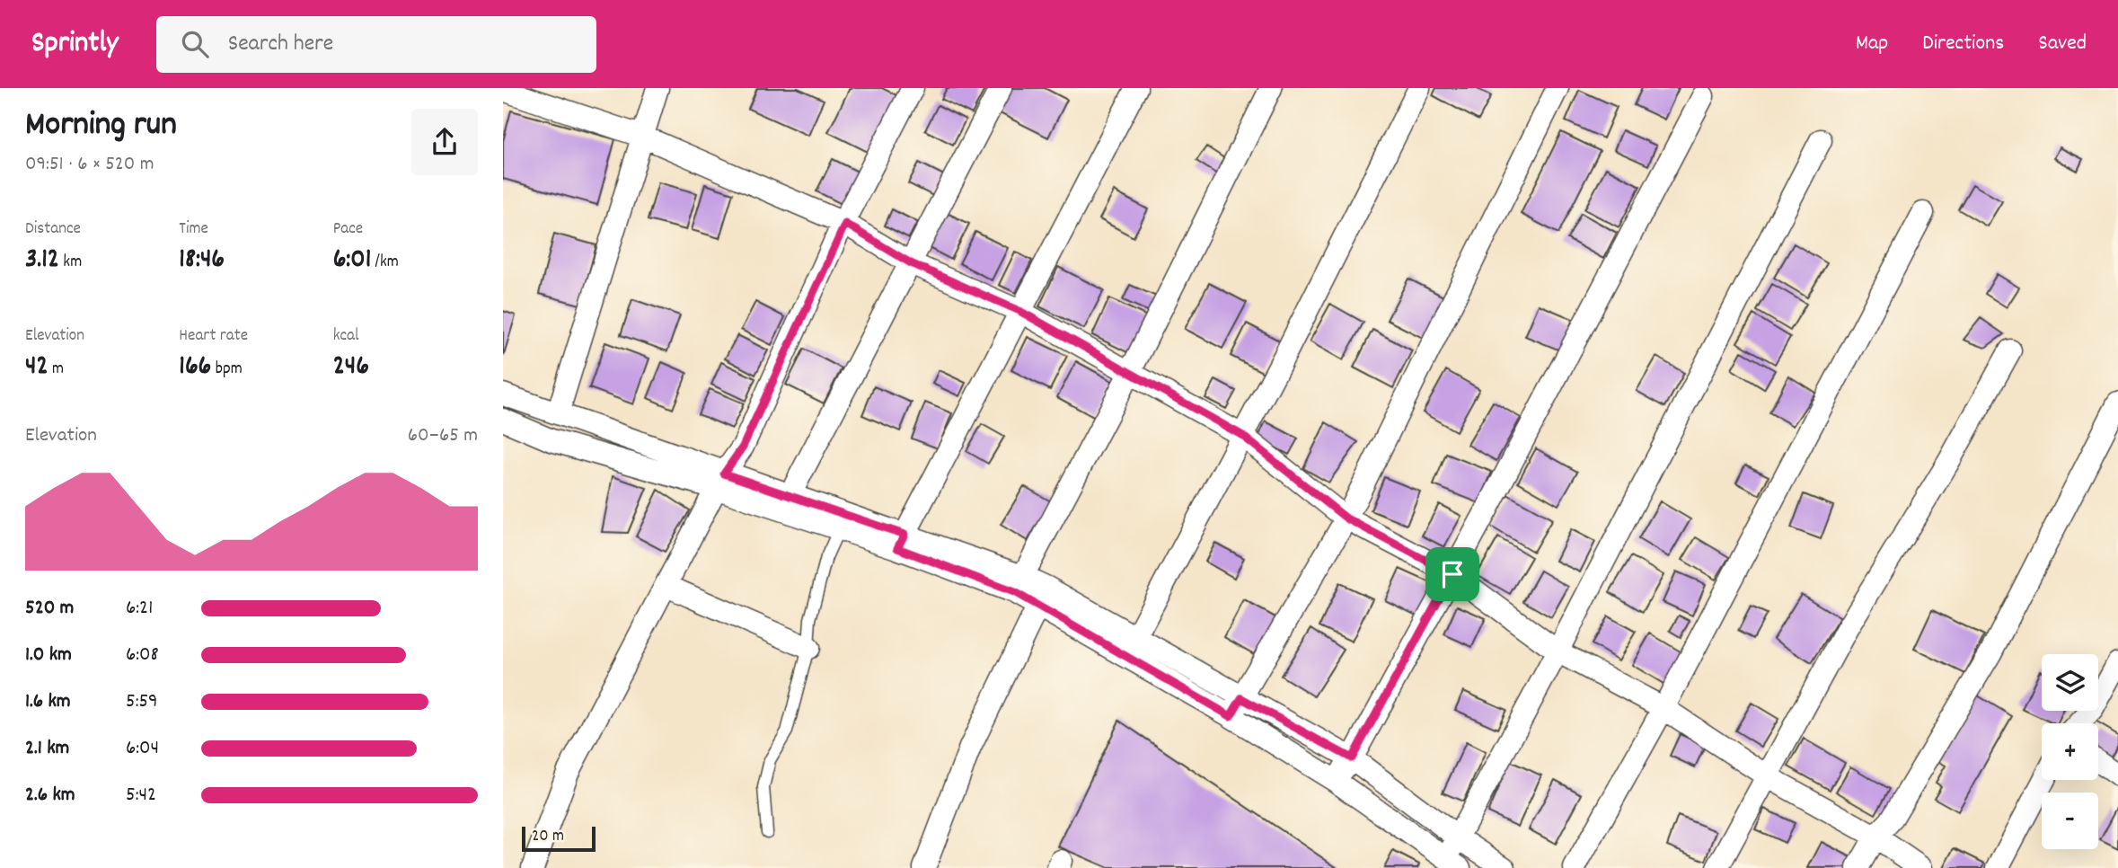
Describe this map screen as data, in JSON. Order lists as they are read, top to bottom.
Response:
{
  "scale_bar": "20 m",
  "page": {
    "header": "Sprintly",
    "search": "Search here",
    "nav": ["Map", "Directions", "Saved"],
    "heading": ["Morning run", "09:51 · 6 × 520 m"],
    "stats": [
      ["Distance", "3.12 km"],
      ["Time", "18:46"],
      ["Pace", "6:01 /km"],
      ["Elevation", "42 m"],
      ["Heart rate", "166 bpm"],
      ["kcal", "246"]
    ],
    "chart": ["Elevation", "60–65 m"],
    "list": [
      {
        "name": "520 m",
        "note": "6:21"
      },
      {
        "name": "1.0 km",
        "note": "6:08"
      },
      {
        "name": "1.6 km",
        "note": "5:59"
      },
      {
        "name": "2.1 km",
        "note": "6:04"
      },
      {
        "name": "2.6 km",
        "note": "5:42"
      }
    ],
    "map_buttons": ["+", "−"],
    "scale": "20 m"
  }
}
